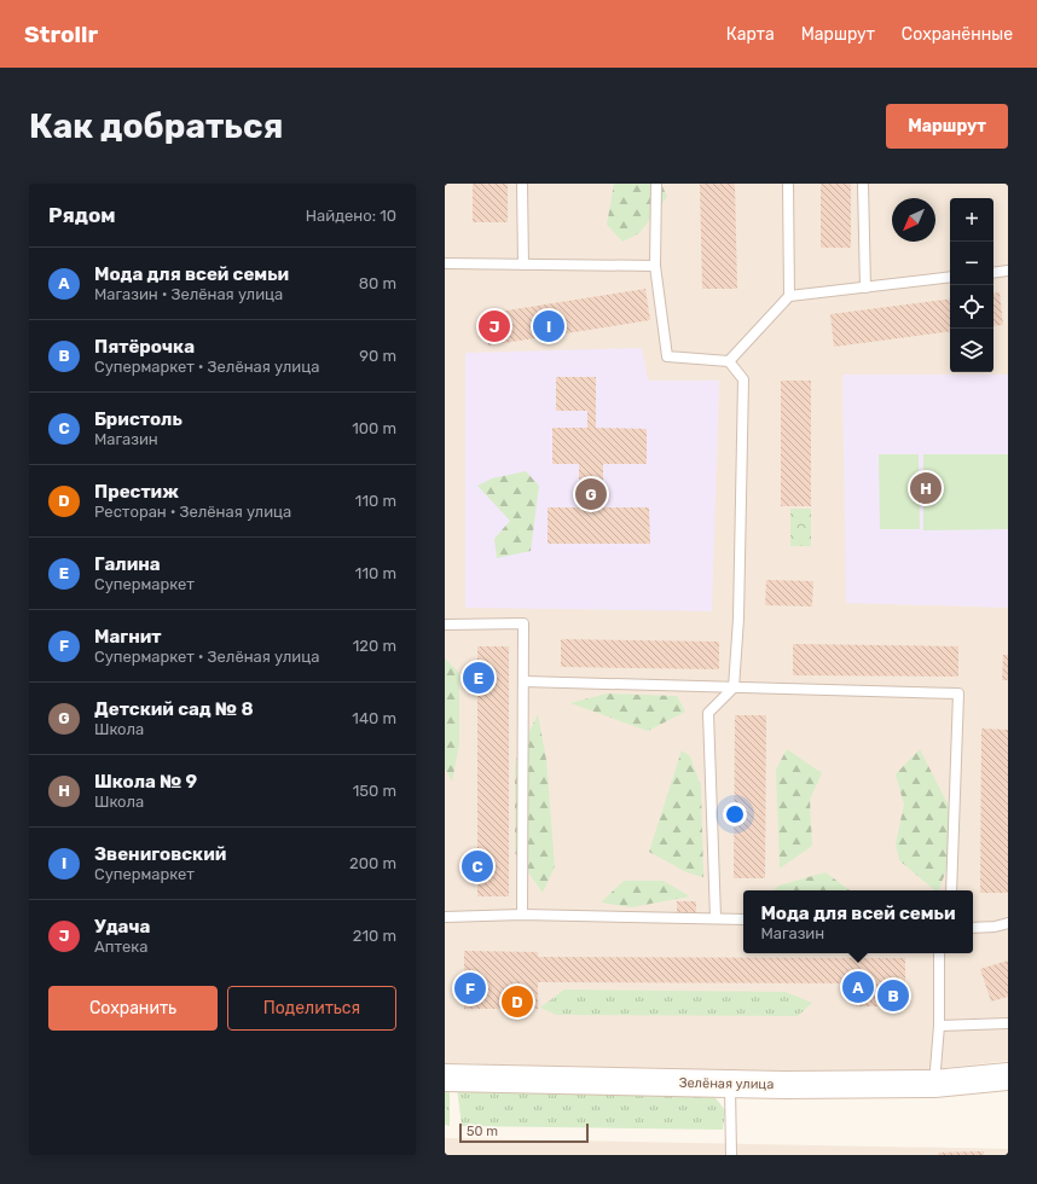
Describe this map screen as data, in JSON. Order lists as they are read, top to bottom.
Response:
{
  "streets": {
    "main road": ["Зелёная улица"]
  },
  "scale_bar": "50 m",
  "north": "bottom left",
  "page": {
    "header": "Strollr",
    "nav": ["Карта", "Маршрут", "Сохранённые"],
    "buttons": [
      "Маршрут",
      ["Сохранить", "Поделиться"]
    ],
    "title": "Как добраться",
    "heading": ["Рядом", "Найдено: 10"],
    "map_buttons": ["+", "−"],
    "list": [
      {
        "mark": "A",
        "name": "Мода для всей семьи",
        "note": "Магазин · Зелёная улица",
        "value": "80 m"
      },
      {
        "mark": "B",
        "name": "Пятёрочка",
        "note": "Супермаркет · Зелёная улица",
        "value": "90 m"
      },
      {
        "mark": "C",
        "name": "Бристоль",
        "note": "Магазин",
        "value": "100 m"
      },
      {
        "mark": "D",
        "name": "Престиж",
        "note": "Ресторан · Зелёная улица",
        "value": "110 m"
      },
      {
        "mark": "E",
        "name": "Галина",
        "note": "Супермаркет",
        "value": "110 m"
      },
      {
        "mark": "F",
        "name": "Магнит",
        "note": "Супермаркет · Зелёная улица",
        "value": "120 m"
      },
      {
        "mark": "G",
        "name": "Детский сад № 8",
        "note": "Школа",
        "value": "140 m"
      },
      {
        "mark": "H",
        "name": "Школа № 9",
        "note": "Школа",
        "value": "150 m"
      },
      {
        "mark": "I",
        "name": "Звениговский",
        "note": "Супермаркет",
        "value": "200 m"
      },
      {
        "mark": "J",
        "name": "Удача",
        "note": "Аптека",
        "value": "210 m"
      }
    ],
    "pins": [
      "I",
      "J",
      "H",
      "G",
      "E",
      "C",
      "A",
      "F",
      "B",
      "D"
    ],
    "popup": ["Мода для всей семьи", "Магазин"],
    "scale": "50 m"
  }
}
